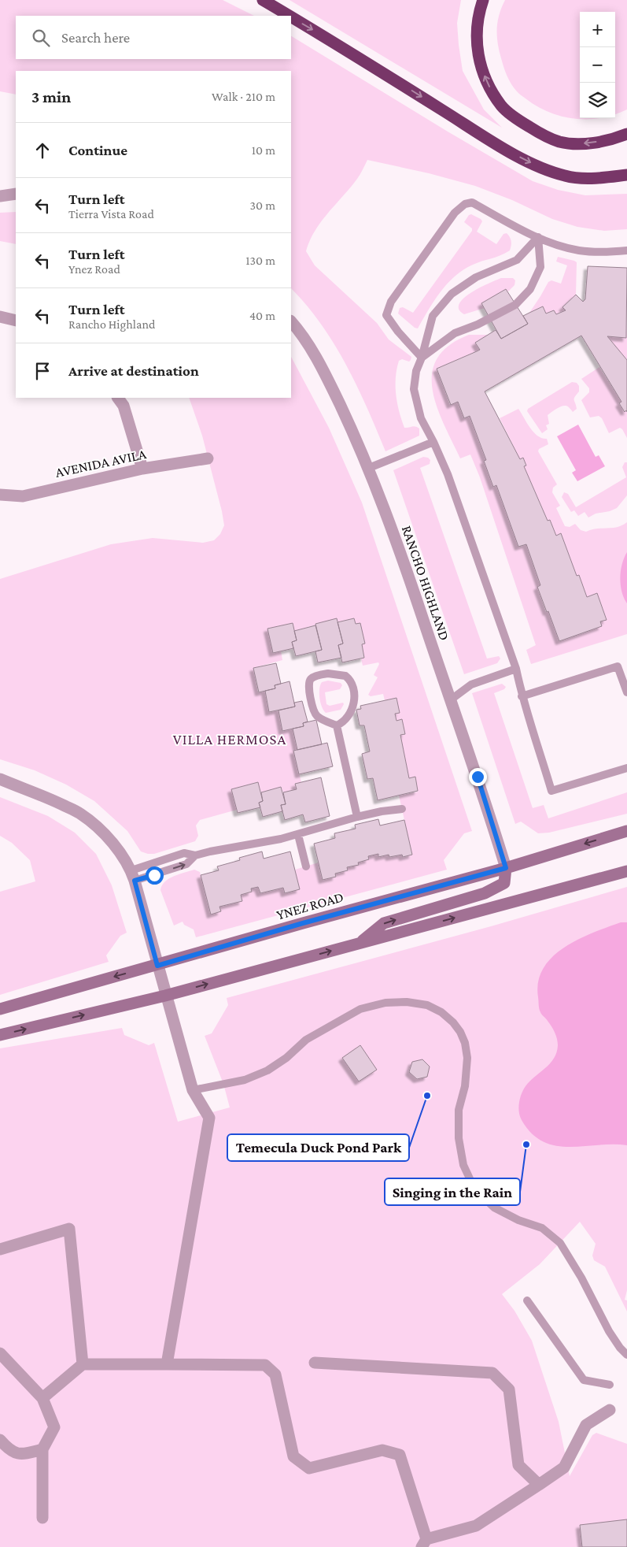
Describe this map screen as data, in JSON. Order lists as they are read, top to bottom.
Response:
{
  "streets": {
    "main road": ["YNEZ ROAD"],
    "street": ["AVENIDA AVILA", "RANCHO HIGHLAND"]
  },
  "crossings": [
    ["RANCHO HIGHLAND", "YNEZ ROAD"]
  ],
  "districts": ["VILLA HERMOSA"],
  "places": ["Temecula Duck Pond Park", "Singing in the Rain"],
  "page": {
    "map_buttons": ["+", "−"],
    "search": "Search here",
    "heading": ["3 min", "Walk · 210 m"],
    "list": [
      ["Continue", "10 m"],
      ["Turn left", "Tierra Vista Road", "30 m"],
      ["Turn left", "Ynez Road", "130 m"],
      ["Turn left", "Rancho Highland", "40 m"],
      "Arrive at destination"
    ]
  }
}
